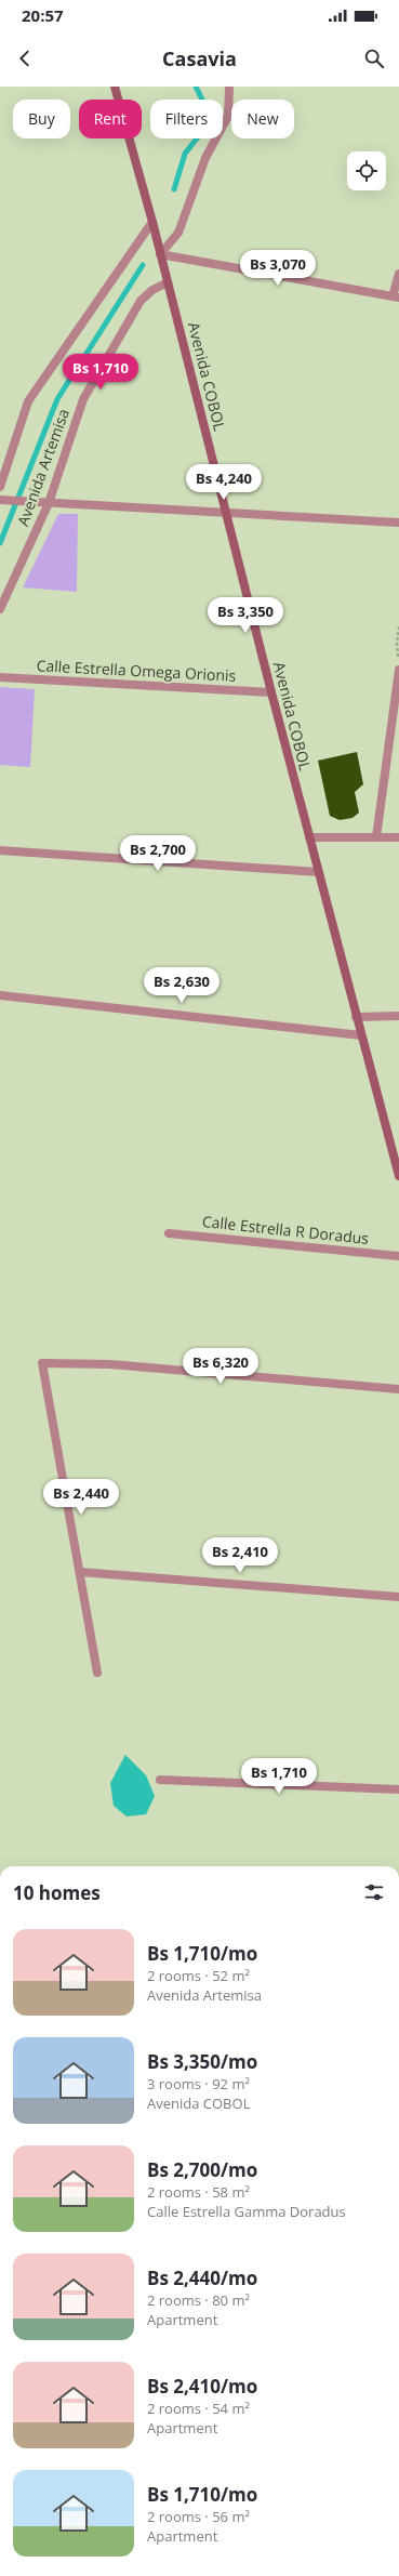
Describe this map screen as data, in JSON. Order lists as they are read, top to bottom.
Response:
{
  "streets": {
    "main road": ["Avenida COBOL"],
    "street": ["Avenida Artemisa", "Calle Estrella Omega Orionis", "Calle Estrella R Doradus"]
  },
  "crossings": [
    ["Avenida COBOL", "Avenida Artemisa"],
    ["Avenida COBOL", "Calle Estrella Omega Orionis"]
  ],
  "page": {
    "status": "20:57",
    "header": "Casavia",
    "chip": [
      "Buy",
      "Rent",
      "Filters",
      "New"
    ],
    "price": [
      "Bs 3,070",
      "Bs 1,710",
      "Bs 4,240",
      "Bs 3,350",
      "Bs 2,700",
      "Bs 2,630",
      "Bs 6,320",
      "Bs 2,440",
      "Bs 2,410",
      "Bs 1,710"
    ],
    "heading": "10 homes",
    "list": [
      {
        "name": "Bs 1,710/mo",
        "note": "2 rooms · 52 m² · Avenida Artemisa"
      },
      {
        "name": "Bs 3,350/mo",
        "note": "3 rooms · 92 m² · Avenida COBOL"
      },
      {
        "name": "Bs 2,700/mo",
        "note": "2 rooms · 58 m² · Calle Estrella Gamma Doradus"
      },
      {
        "name": "Bs 2,440/mo",
        "note": "2 rooms · 80 m² · Apartment"
      },
      {
        "name": "Bs 2,410/mo",
        "note": "2 rooms · 54 m² · Apartment"
      },
      {
        "name": "Bs 1,710/mo",
        "note": "2 rooms · 56 m² · Apartment"
      }
    ]
  }
}
